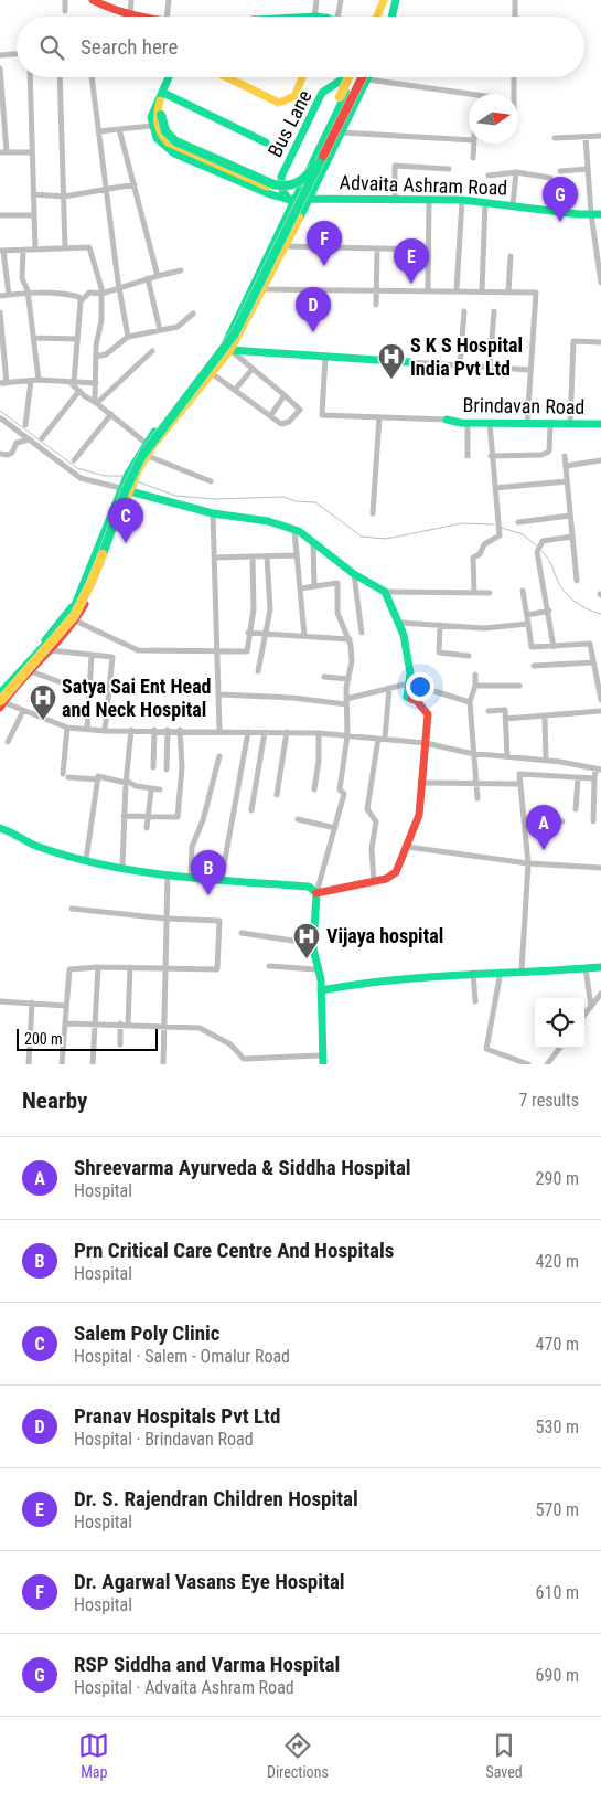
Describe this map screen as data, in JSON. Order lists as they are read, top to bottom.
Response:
{
  "streets": {
    "main road": ["Bus Lane", "Advaita Ashram Road", "Brindavan Road"]
  },
  "crossings": [
    ["Bus Lane", "Advaita Ashram Road"]
  ],
  "places": {
    "hospital": ["S K S Hospital India Pvt Ltd", "Satya Sai Ent Head and Neck Hospital", "Vijaya hospital"]
  },
  "scale_bar": "200 m",
  "north": "right",
  "page": {
    "search": "Search here",
    "pins": [
      "G",
      "F",
      "E",
      "D",
      "C",
      "A",
      "B"
    ],
    "scale": "200 m",
    "heading": ["Nearby", "7 results"],
    "list": [
      {
        "mark": "A",
        "name": "Shreevarma Ayurveda & Siddha Hospital",
        "note": "Hospital",
        "value": "290 m"
      },
      {
        "mark": "B",
        "name": "Prn Critical Care Centre And Hospitals",
        "note": "Hospital",
        "value": "420 m"
      },
      {
        "mark": "C",
        "name": "Salem Poly Clinic",
        "note": "Hospital · Salem - Omalur Road",
        "value": "470 m"
      },
      {
        "mark": "D",
        "name": "Pranav Hospitals Pvt Ltd",
        "note": "Hospital · Brindavan Road",
        "value": "530 m"
      },
      {
        "mark": "E",
        "name": "Dr. S. Rajendran Children Hospital",
        "note": "Hospital",
        "value": "570 m"
      },
      {
        "mark": "F",
        "name": "Dr. Agarwal Vasans Eye Hospital",
        "note": "Hospital",
        "value": "610 m"
      },
      {
        "mark": "G",
        "name": "RSP Siddha and Varma Hospital",
        "note": "Hospital · Advaita Ashram Road",
        "value": "690 m"
      }
    ],
    "nav": ["Map", "Directions", "Saved"]
  }
}
